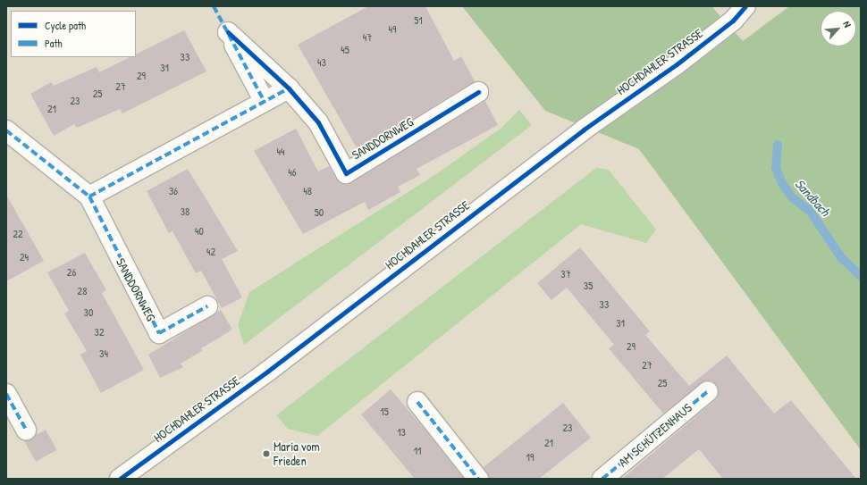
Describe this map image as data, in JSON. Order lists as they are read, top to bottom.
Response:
{
  "streets": {
    "street": ["HOCHDAHLER STRASSE", "SANDDORNWEG", "AM SCHÜTZENHAUS"]
  },
  "water": ["Sandbach"],
  "places": ["Maria vom Frieden"],
  "house_numbers": [
    "51",
    "49",
    "47",
    "45",
    "33",
    "43",
    "31",
    "29",
    "27",
    "25",
    "23",
    "21",
    "44",
    "46",
    "36",
    "48",
    "38",
    "50",
    "40",
    "22",
    "42",
    "24",
    "26",
    "37",
    "35",
    "28",
    "33",
    "30",
    "31",
    "32",
    "29",
    "34",
    "27",
    "25",
    "15",
    "23",
    "13",
    "21",
    "11",
    "19"
  ],
  "legend": ["Cycle path", "Path"],
  "north": "top right"
}
